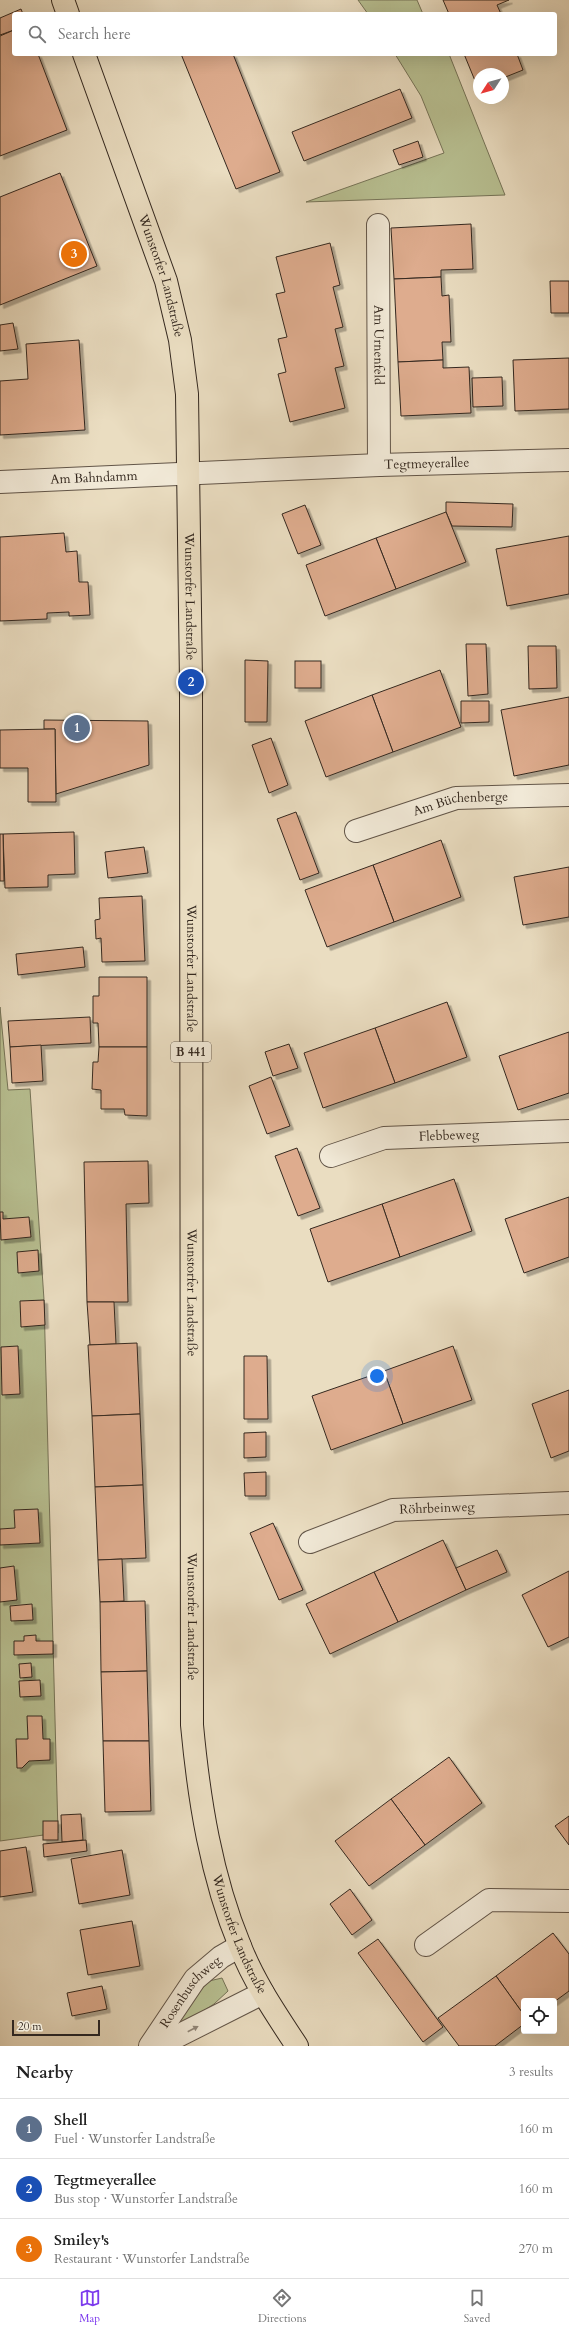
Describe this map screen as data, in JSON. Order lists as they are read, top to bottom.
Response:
{
  "streets": {
    "main road": ["Wunstorfer Landstraße", "B 441"],
    "street": [
      "Am Urnenfeld",
      "Tegtmeyerallee",
      "Am Bahndamm",
      "Am Büchenberge",
      "Flebbeweg",
      "Röhrbeinweg",
      "Rosenbuschweg"
    ]
  },
  "crossings": [
    ["Wunstorfer Landstraße", "Tegtmeyerallee"],
    ["Wunstorfer Landstraße", "Am Bahndamm"],
    ["Wunstorfer Landstraße", "Rosenbuschweg"],
    ["Am Urnenfeld", "Tegtmeyerallee"],
    ["Tegtmeyerallee", "Am Bahndamm"]
  ],
  "scale_bar": "20 m",
  "north": "bottom left",
  "page": {
    "search": "Search here",
    "pins": ["3", "2", "1"],
    "scale": "20 m",
    "heading": ["Nearby", "3 results"],
    "list": [
      {
        "mark": "1",
        "name": "Shell",
        "note": "Fuel · Wunstorfer Landstraße",
        "value": "160 m"
      },
      {
        "mark": "2",
        "name": "Tegtmeyerallee",
        "note": "Bus stop · Wunstorfer Landstraße",
        "value": "160 m"
      },
      {
        "mark": "3",
        "name": "Smiley's",
        "note": "Restaurant · Wunstorfer Landstraße",
        "value": "270 m"
      }
    ],
    "nav": ["Map", "Directions", "Saved"]
  }
}
